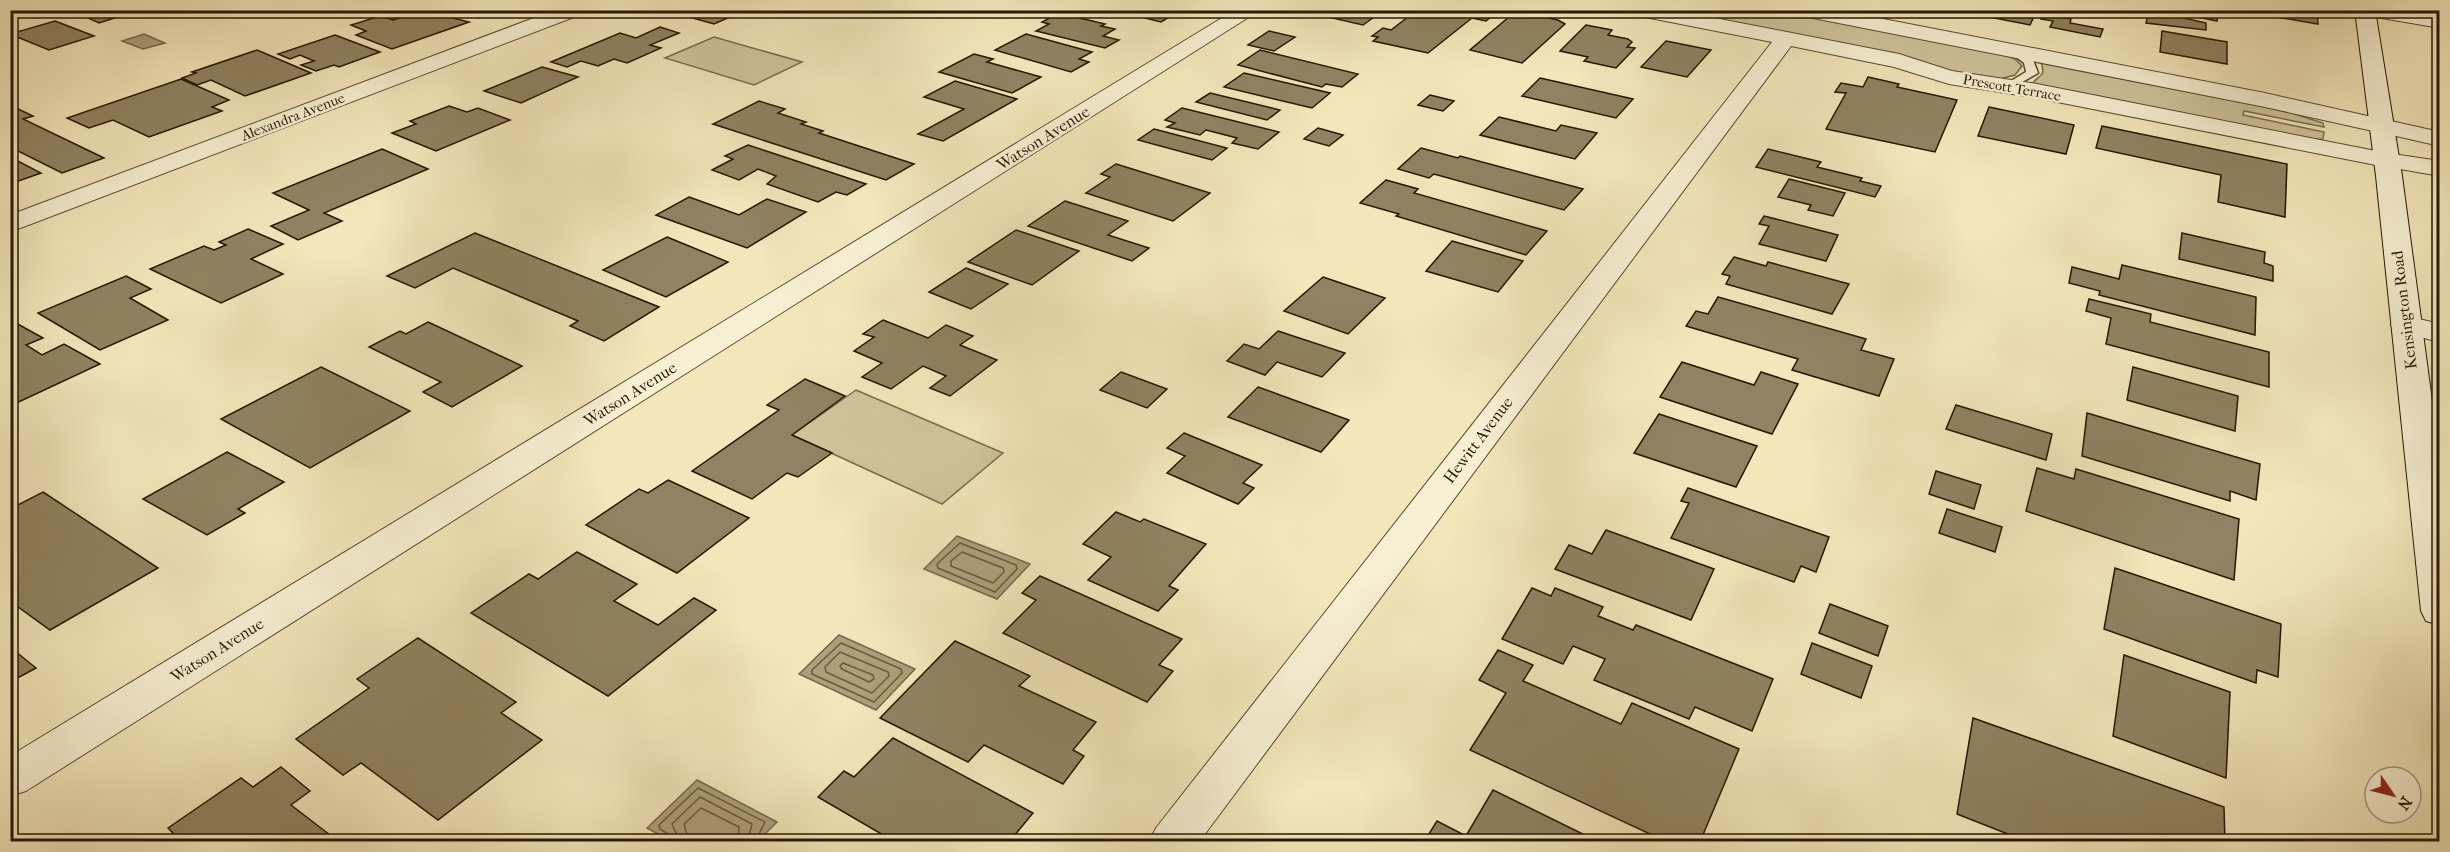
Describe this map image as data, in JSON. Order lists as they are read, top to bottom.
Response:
{
  "streets": {
    "street": [
      "Prescott Terrace",
      "Alexandra Avenue",
      "Watson Avenue",
      "Kensington Road",
      "Hewitt Avenue"
    ]
  },
  "crossings": [
    ["Prescott Terrace", "Kensington Road"],
    ["Prescott Terrace", "Hewitt Avenue"]
  ],
  "north": "bottom right"
}
